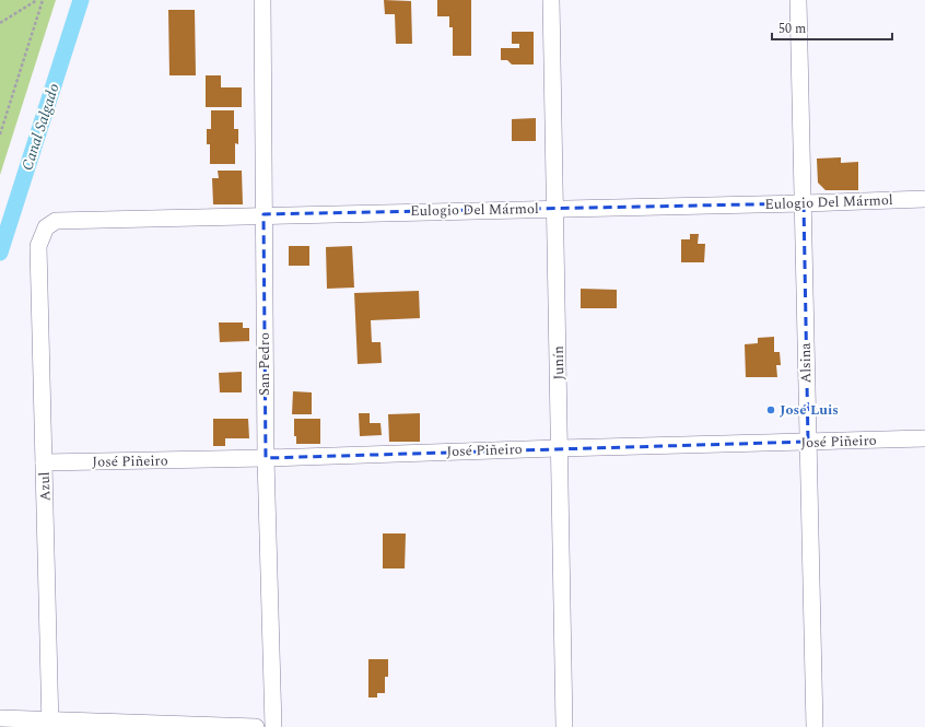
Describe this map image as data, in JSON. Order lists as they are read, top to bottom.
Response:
{
  "streets": {
    "street": [
      "Eulogio Del Mármol",
      "Junín",
      "Alsina",
      "San Pedro",
      "José Piñeiro",
      "Azul"
    ]
  },
  "crossings": [
    ["Eulogio Del Mármol", "Junín"],
    ["Eulogio Del Mármol", "Alsina"],
    ["Eulogio Del Mármol", "San Pedro"],
    ["Eulogio Del Mármol", "Azul"],
    ["Junín", "José Piñeiro"],
    ["Alsina", "José Piñeiro"],
    ["San Pedro", "José Piñeiro"],
    ["José Piñeiro", "Azul"]
  ],
  "water": ["Canal Salgado"],
  "places": ["José Luis"],
  "scale_bar": "50 m"
}
